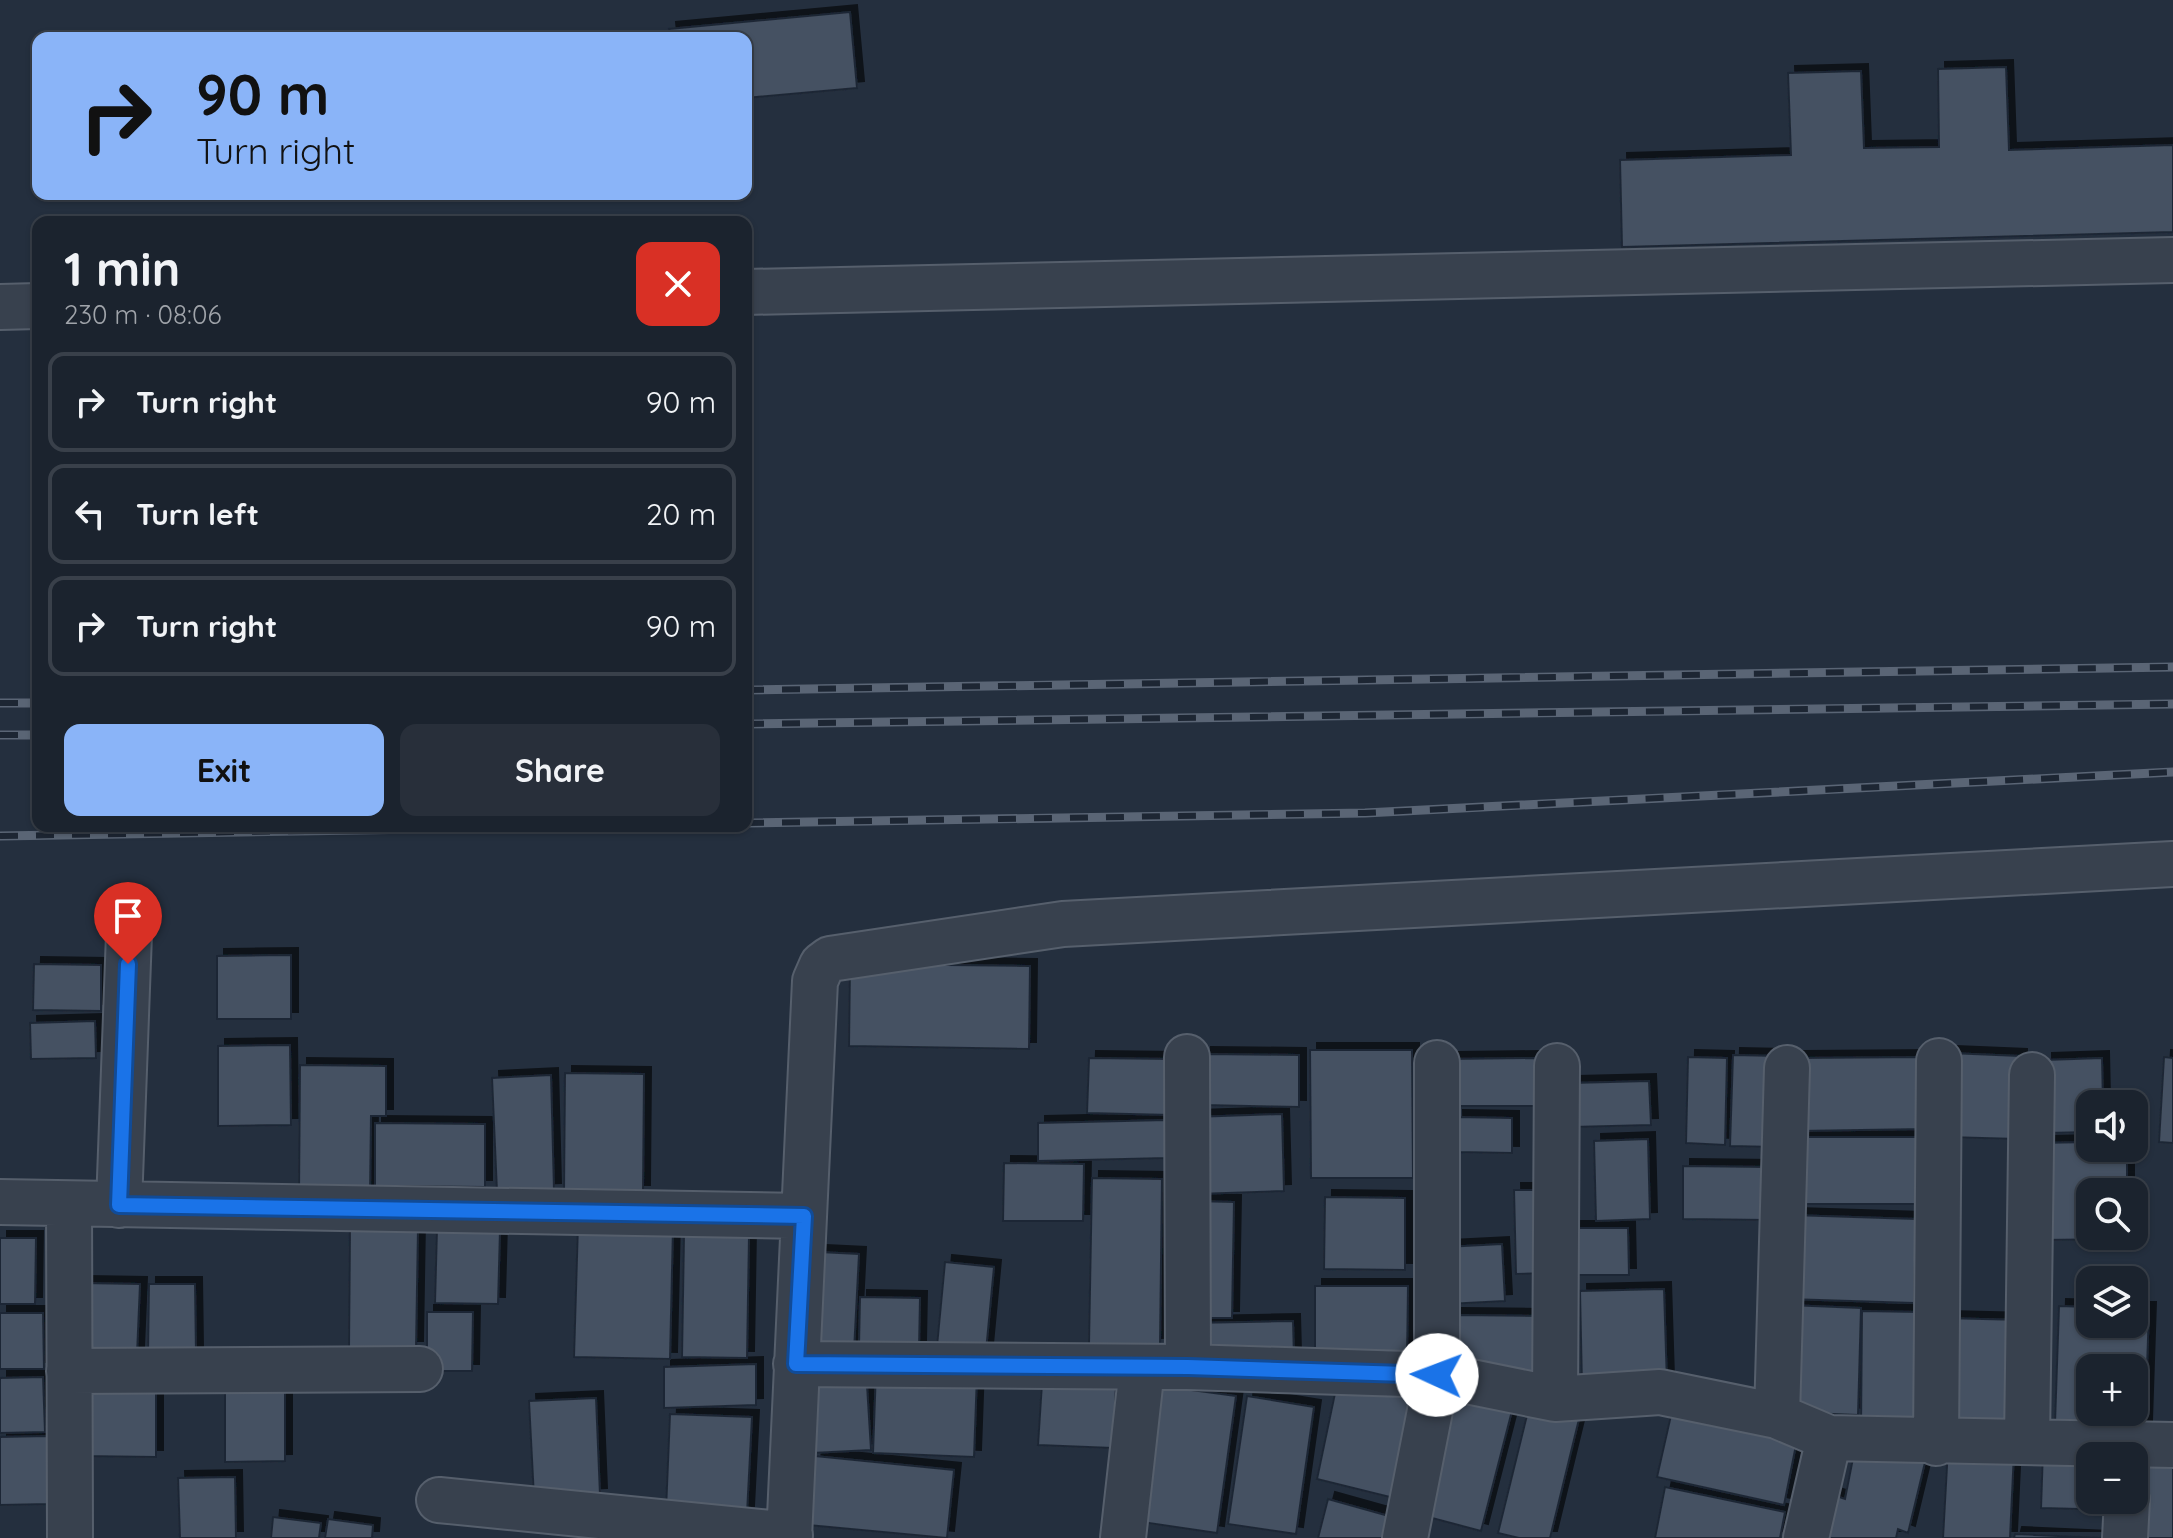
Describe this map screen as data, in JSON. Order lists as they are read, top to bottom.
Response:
{
  "page": {
    "turn": ["90 m", "Turn right"],
    "heading": ["1 min", "230 m · 08:06"],
    "list": [
      {
        "name": "Turn right",
        "value": "90 m"
      },
      {
        "name": "Turn left",
        "value": "20 m"
      },
      {
        "name": "Turn right",
        "value": "90 m"
      }
    ],
    "buttons": ["Exit", "Share"],
    "map_buttons": ["+", "−"]
  }
}
